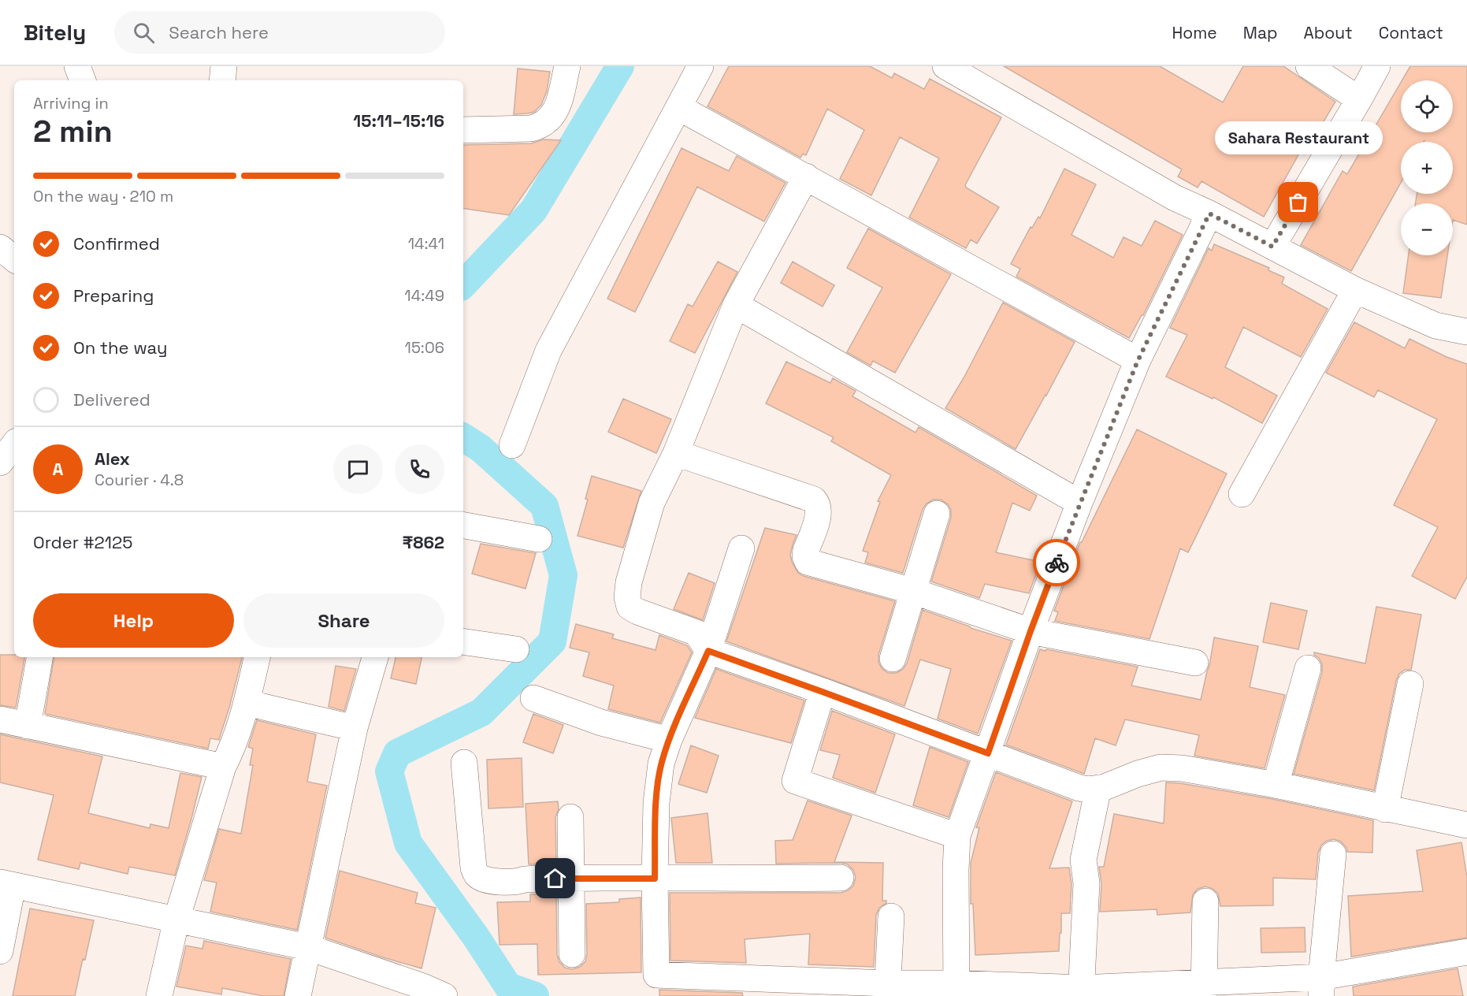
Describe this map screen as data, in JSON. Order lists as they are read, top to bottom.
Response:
{
  "places": ["Sahara Restaurant"],
  "page": {
    "header": "Bitely",
    "search": "Search here",
    "nav": [
      "Home",
      "Map",
      "About",
      "Contact"
    ],
    "map_buttons": ["+", "−"],
    "heading": ["2 min", "Arriving in", "15:11–15:16"],
    "panel": [
      "Alex",
      "Courier · 4.8",
      "Order #2125",
      "₹862"
    ],
    "bubble": "Sahara Restaurant",
    "bar": "On the way · 210 m",
    "list": [
      ["Confirmed", "14:41"],
      ["Preparing", "14:49"],
      ["On the way", "15:06"],
      "Delivered"
    ],
    "round": "A",
    "buttons": ["Help", "Share"]
  }
}
